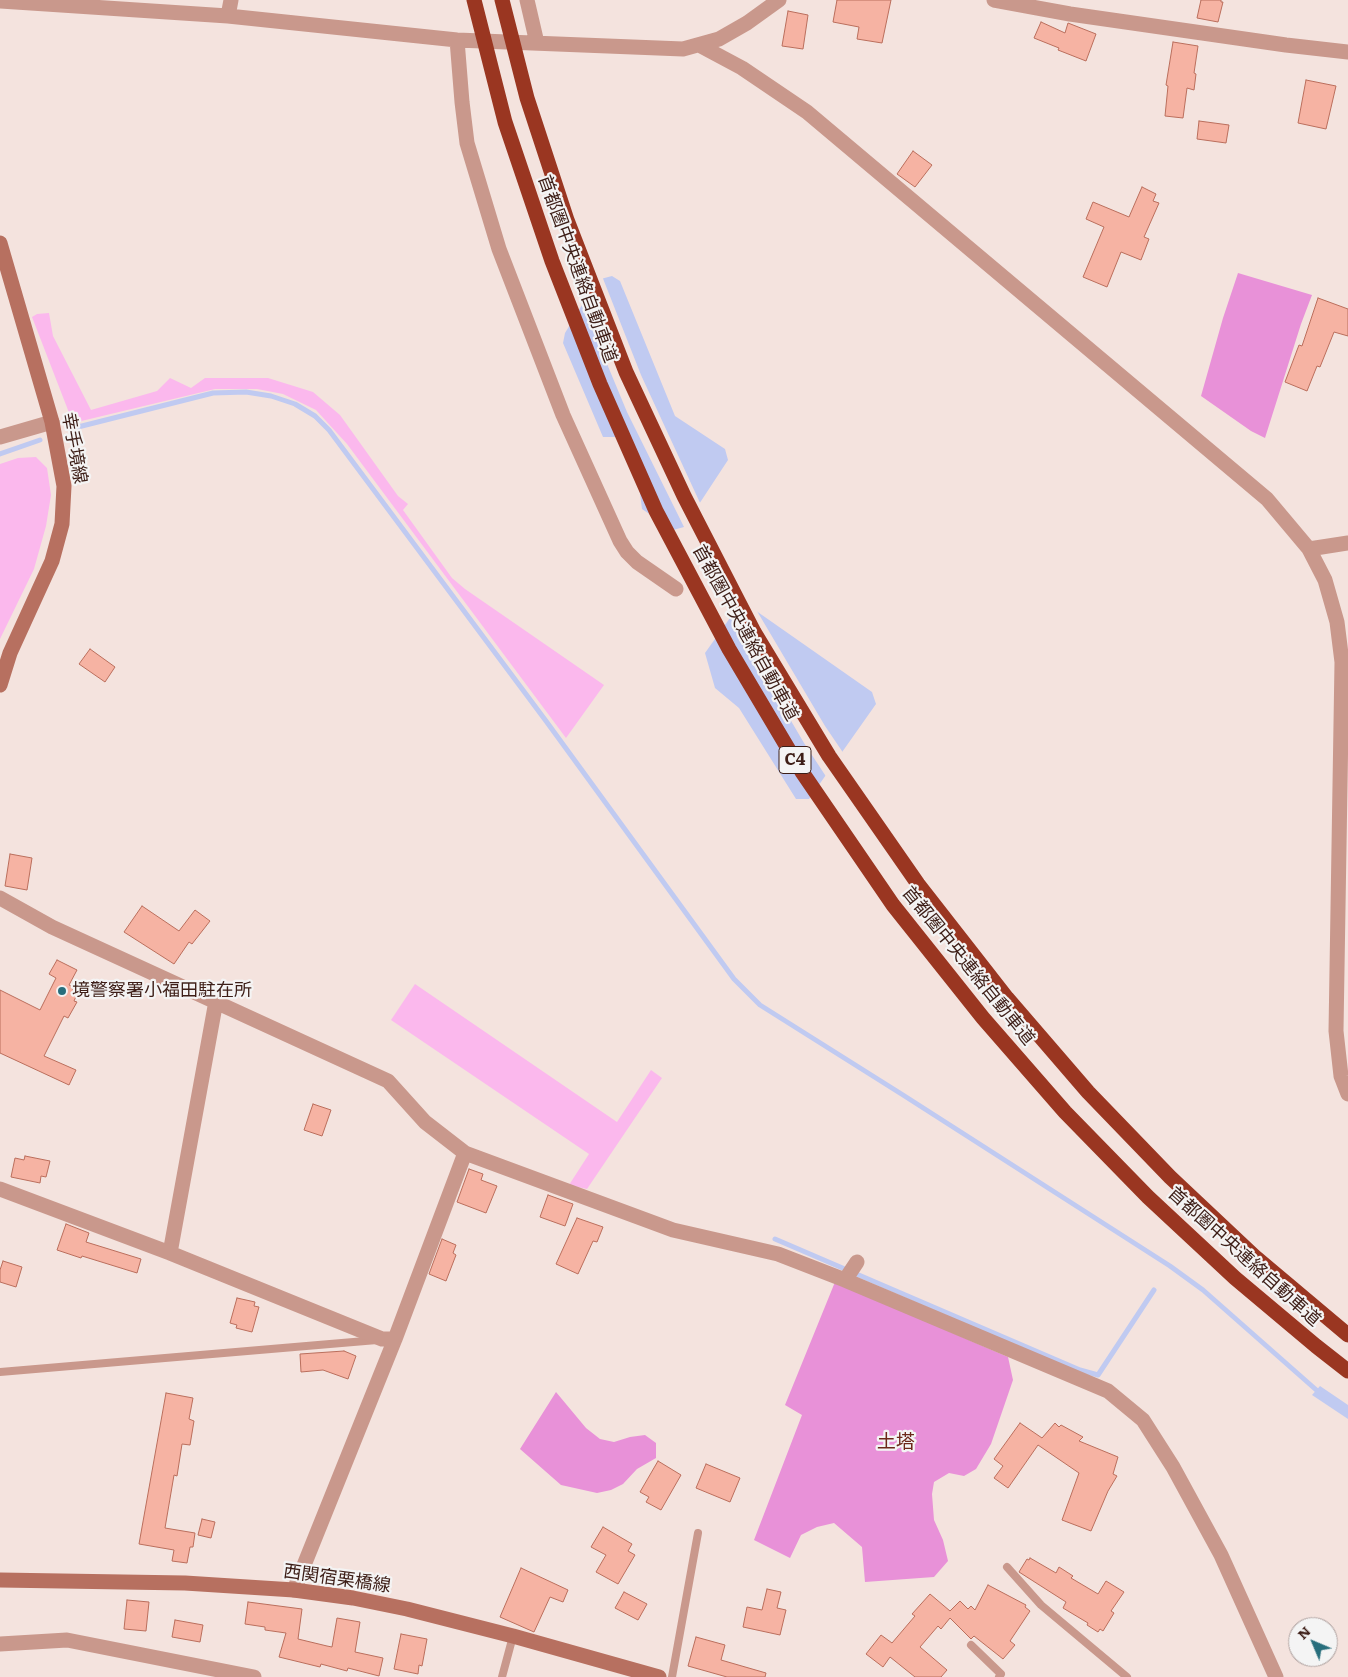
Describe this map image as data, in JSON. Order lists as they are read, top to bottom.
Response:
{
  "streets": {
    "highway": ["首都圏中央連絡自動車道", "C4"],
    "main road": ["幸手境線", "西関宿栗橋線"]
  },
  "districts": ["土塔"],
  "places": ["境警察署小福田駐在所"],
  "north": "top left"
}
